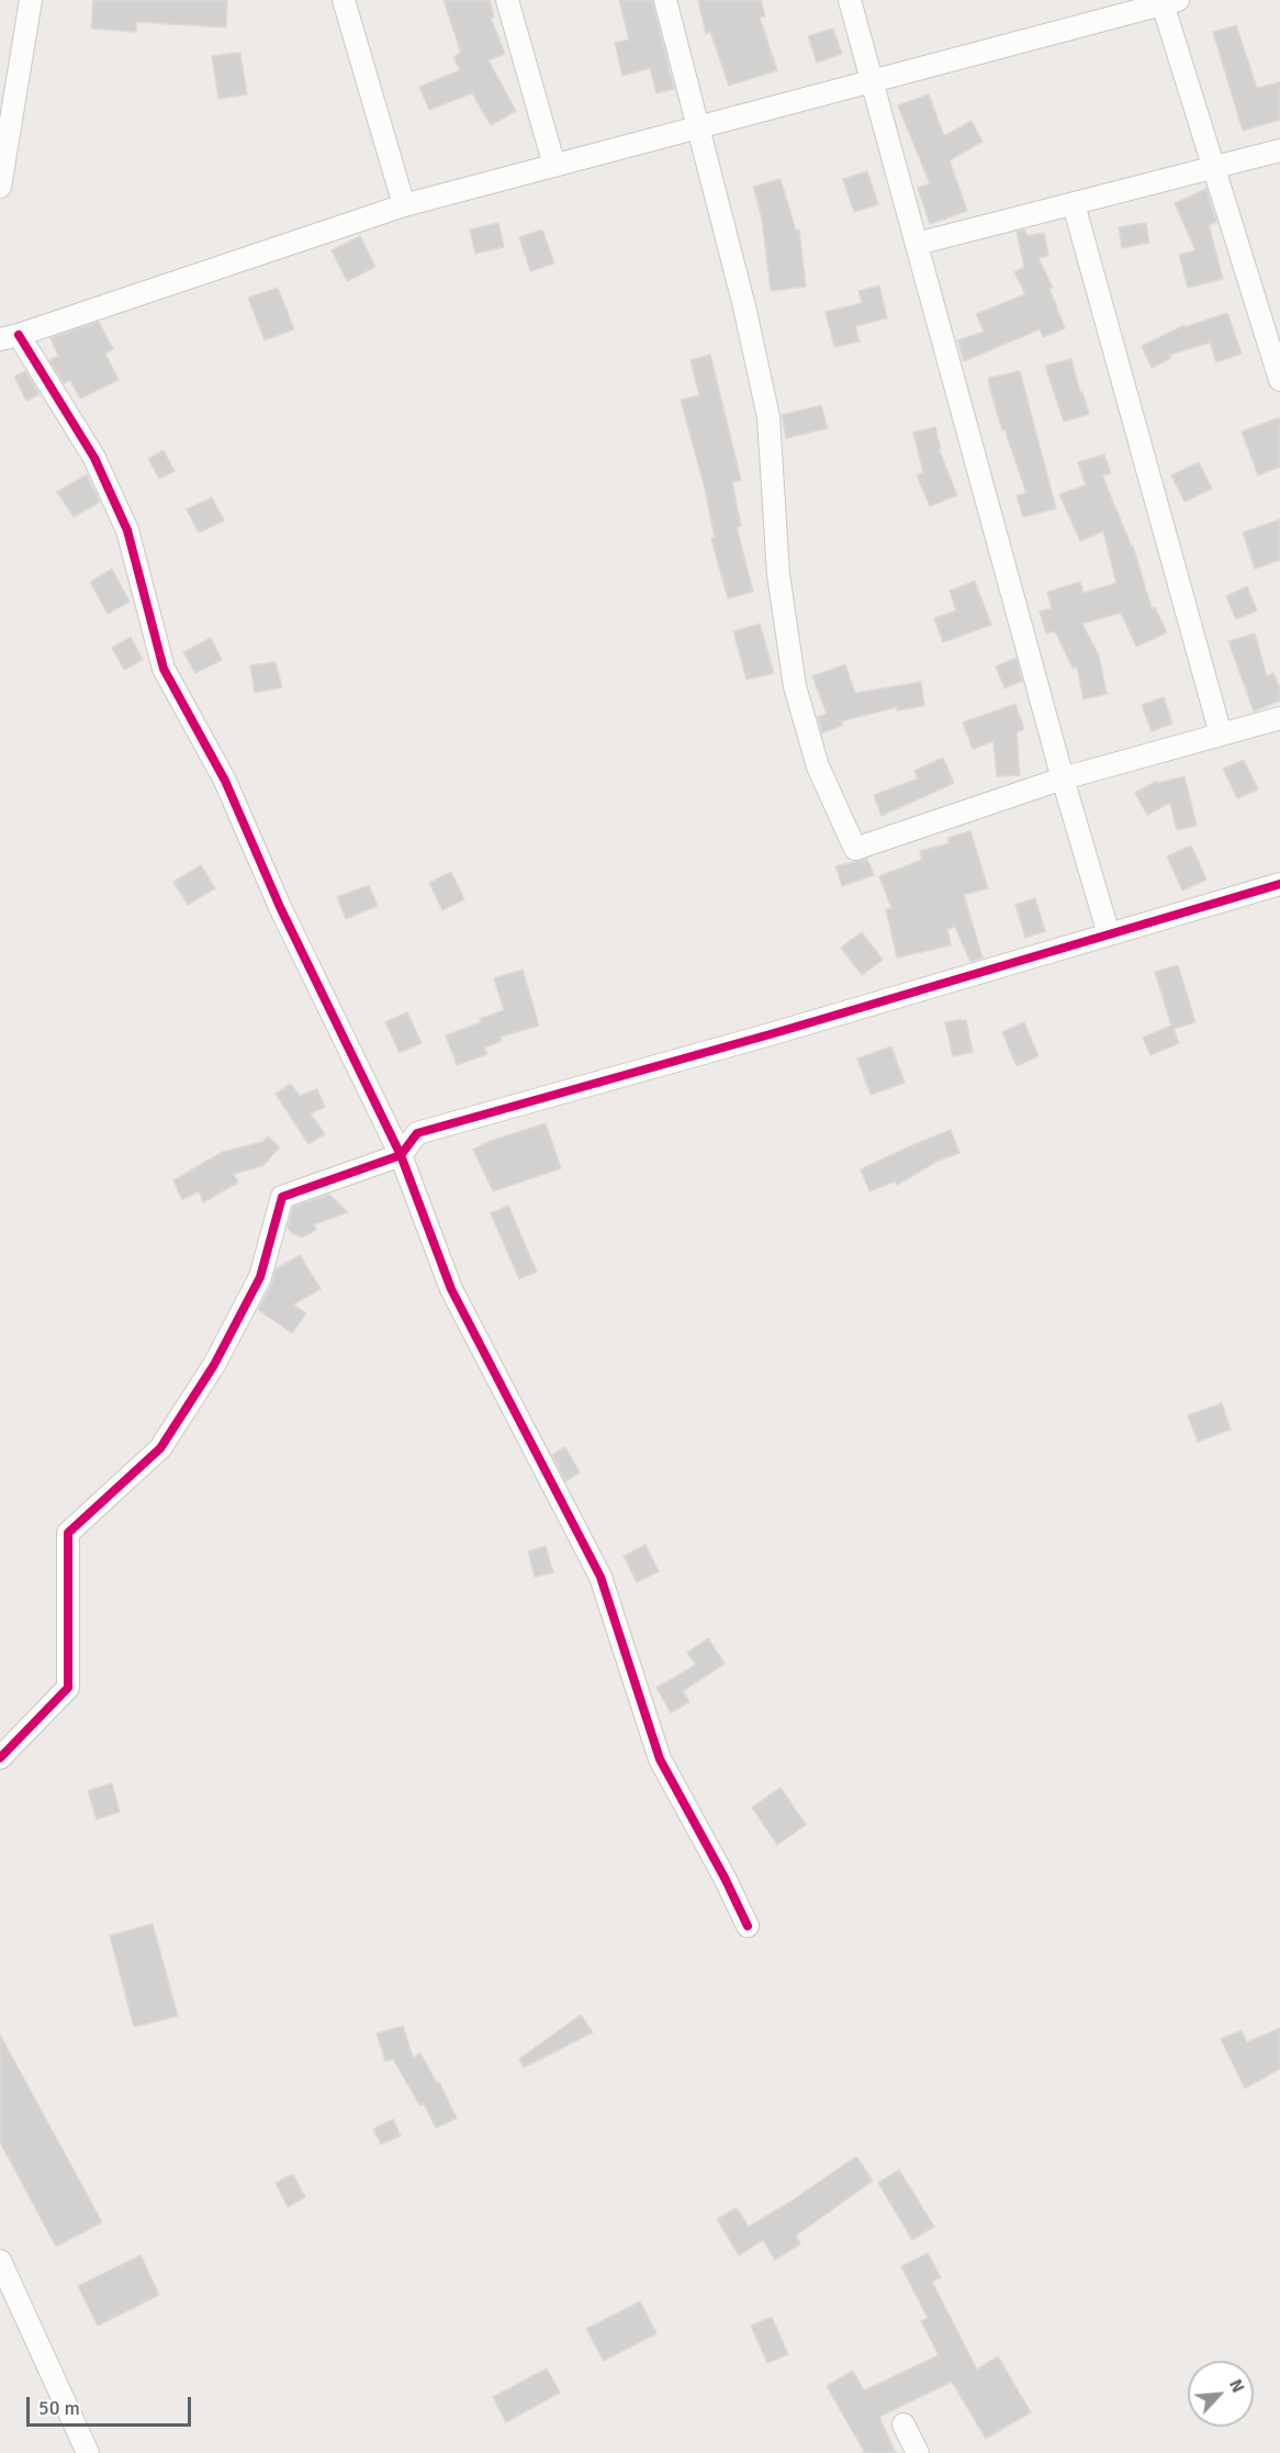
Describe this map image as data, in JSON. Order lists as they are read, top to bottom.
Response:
{
  "scale_bar": "50 m",
  "north": "top right"
}
